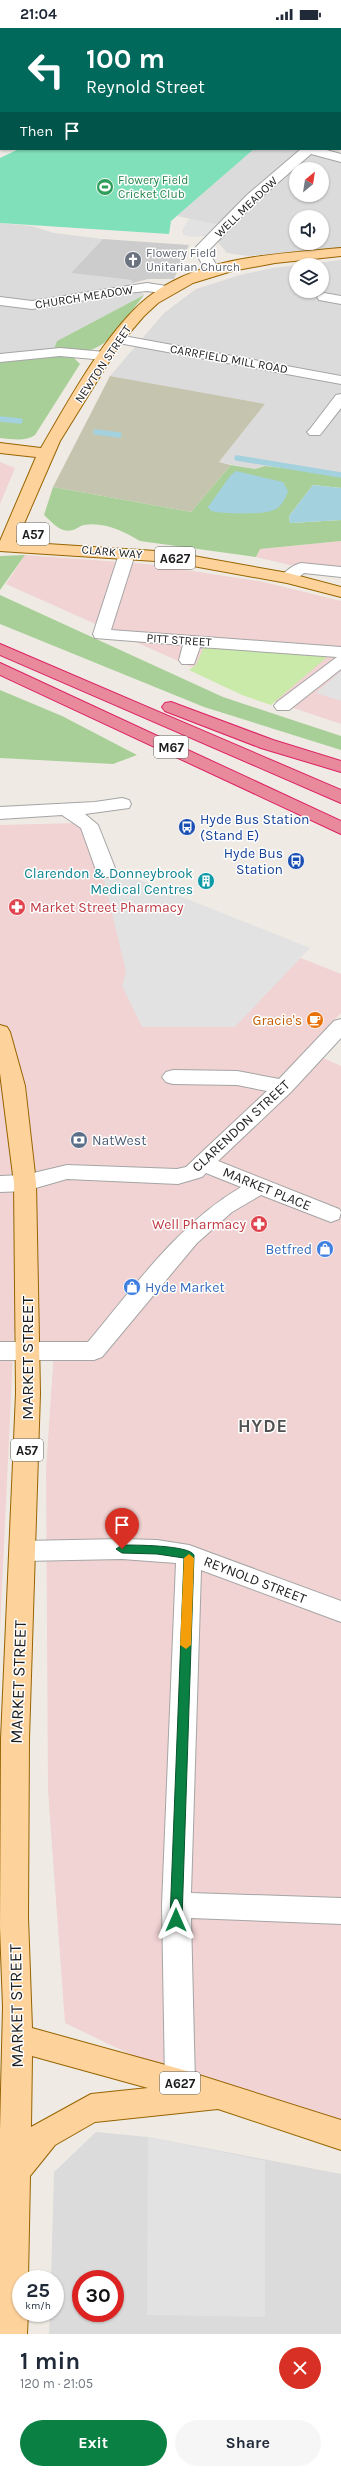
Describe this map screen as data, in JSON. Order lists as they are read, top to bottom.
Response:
{
  "streets": {
    "highway": ["M67"],
    "main road": [
      "NEWTON STREET",
      "A57",
      "CLARK WAY",
      "A627",
      "MARKET STREET"
    ],
    "street": [
      "WELL MEADOW",
      "CHURCH MEADOW",
      "CARRFIELD MILL ROAD",
      "PITT STREET",
      "CLARENDON STREET",
      "MARKET PLACE",
      "REYNOLD STREET"
    ]
  },
  "crossings": [
    ["WELL MEADOW", "NEWTON STREET"],
    ["CHURCH MEADOW", "NEWTON STREET"],
    ["CARRFIELD MILL ROAD", "NEWTON STREET"],
    ["NEWTON STREET", "A57"],
    ["NEWTON STREET", "CLARK WAY"],
    ["A57", "CLARK WAY"],
    ["CLARK WAY", "PITT STREET"],
    ["A627", "MARKET STREET"],
    ["CLARENDON STREET", "MARKET PLACE"],
    ["CLARENDON STREET", "MARKET STREET"],
    ["MARKET STREET", "REYNOLD STREET"]
  ],
  "districts": ["HYDE"],
  "places": {
    "sports": ["Flowery Field Cricket Club"],
    "church": ["Flowery Field Unitarian Church"],
    "bus stop": ["Hyde Bus Station (Stand E)", "Hyde Bus Station"],
    "building": ["Clarendon & Donneybrook Medical Centres"],
    "pharmacy": ["Market Street Pharmacy", "Well Pharmacy"],
    "cafe": ["Gracie's"],
    "bank": ["NatWest"],
    "shop": ["Betfred", "Hyde Market"]
  },
  "north": "top right",
  "page": {
    "status": "21:04",
    "turn": ["100 m", "Reynold Street"],
    "then": "Then",
    "speed": "25 km/h",
    "limit": "30",
    "heading": ["1 min", "120 m · 21:05"],
    "buttons": ["Exit", "Share"]
  }
}
